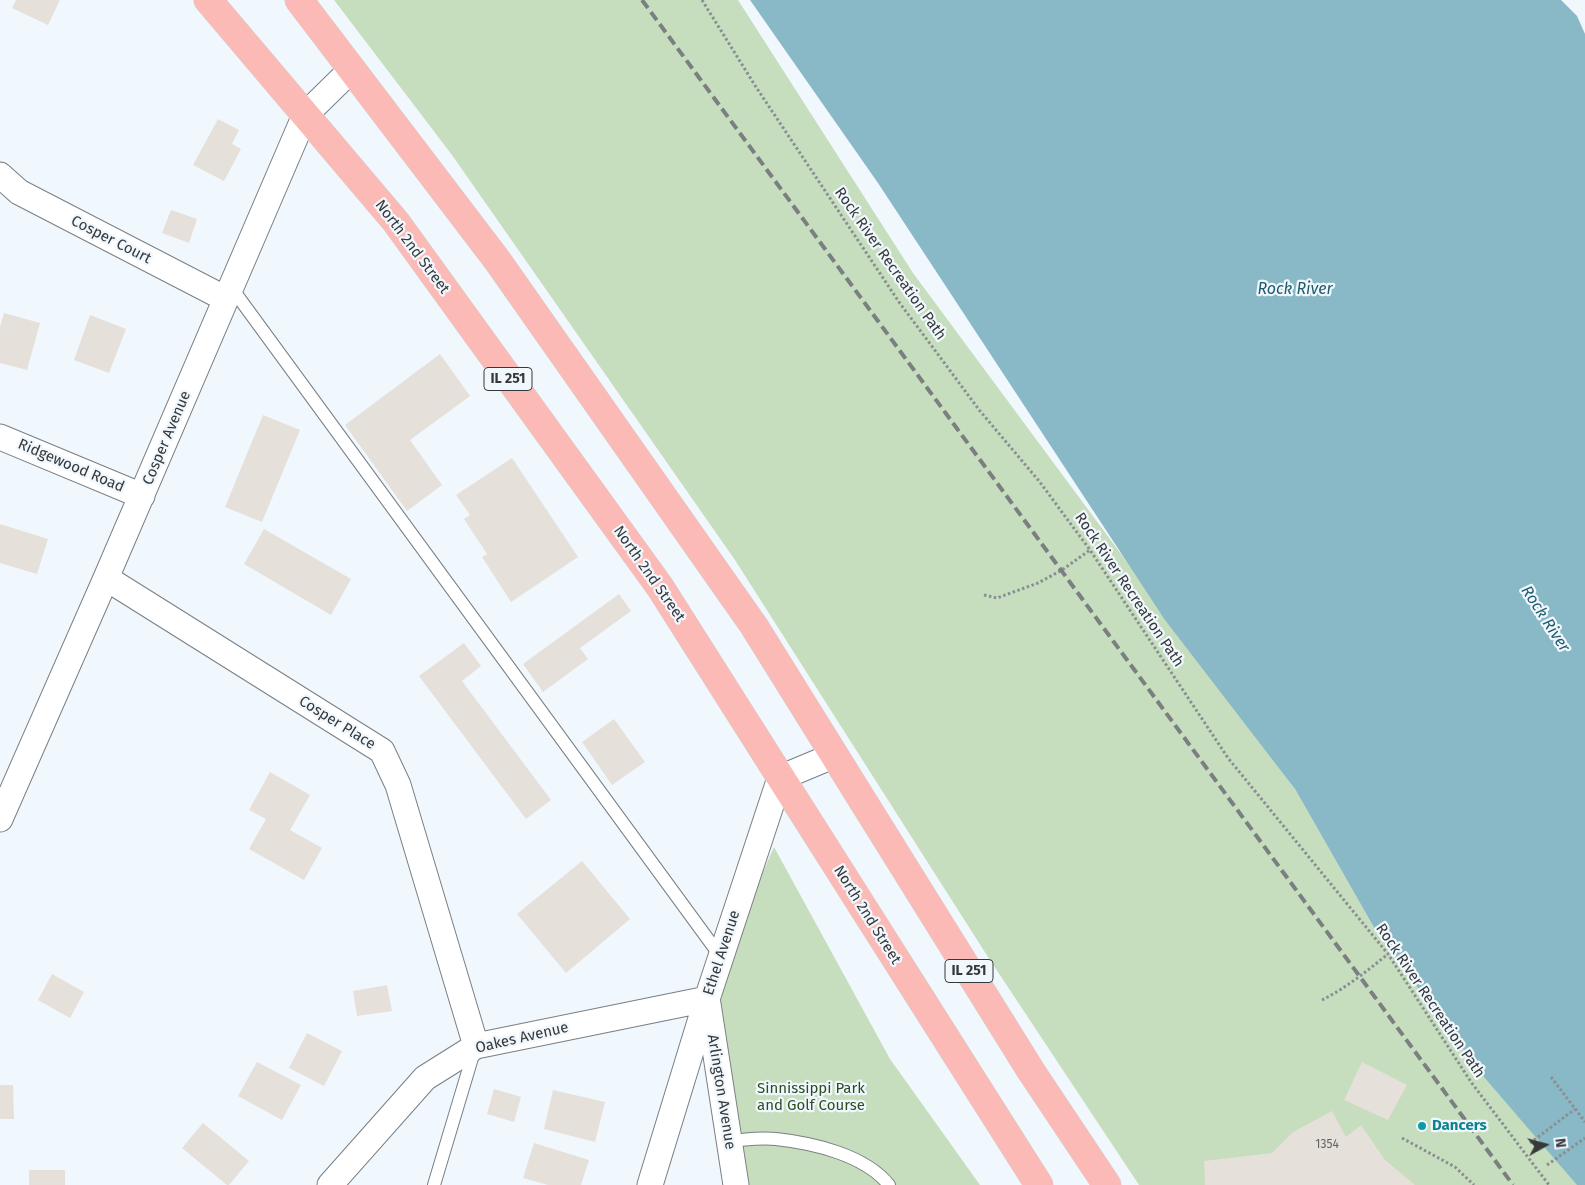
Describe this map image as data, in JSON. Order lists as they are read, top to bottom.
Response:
{
  "streets": {
    "main road": ["North 2nd Street", "IL 251"],
    "street": [
      "Cosper Court",
      "Cosper Avenue",
      "Ridgewood Road",
      "Cosper Place",
      "Ethel Avenue",
      "Oakes Avenue",
      "Arlington Avenue"
    ],
    "path": ["Rock River Recreation Path"]
  },
  "crossings": [
    ["Cosper Court", "Cosper Avenue"],
    ["North 2nd Street", "Cosper Avenue"],
    ["North 2nd Street", "Ethel Avenue"],
    ["IL 251", "Cosper Avenue"],
    ["Cosper Avenue", "Ridgewood Road"],
    ["Cosper Avenue", "Cosper Place"],
    ["Cosper Place", "Oakes Avenue"],
    ["Ethel Avenue", "Oakes Avenue"],
    ["Ethel Avenue", "Arlington Avenue"],
    ["Oakes Avenue", "Arlington Avenue"]
  ],
  "water": ["Rock River"],
  "parks": ["Sinnissippi Park and Golf Course"],
  "places": ["Dancers"],
  "house_numbers": ["1354"],
  "north": "right"
}
